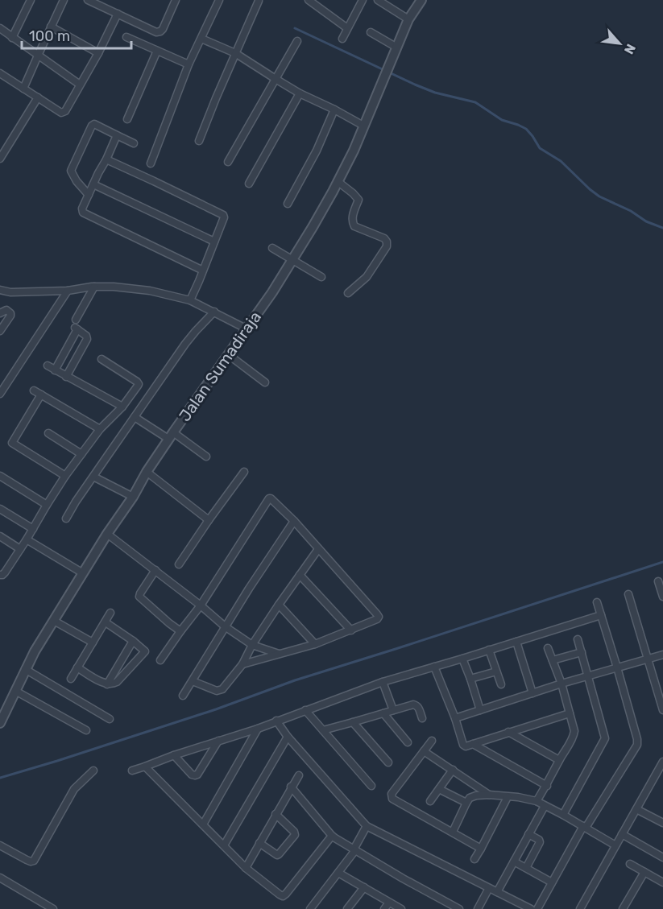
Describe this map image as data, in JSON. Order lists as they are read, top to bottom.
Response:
{
  "streets": {
    "street": ["Jalan Sumadiraja"]
  },
  "scale_bar": "100 m",
  "north": "bottom right"
}
